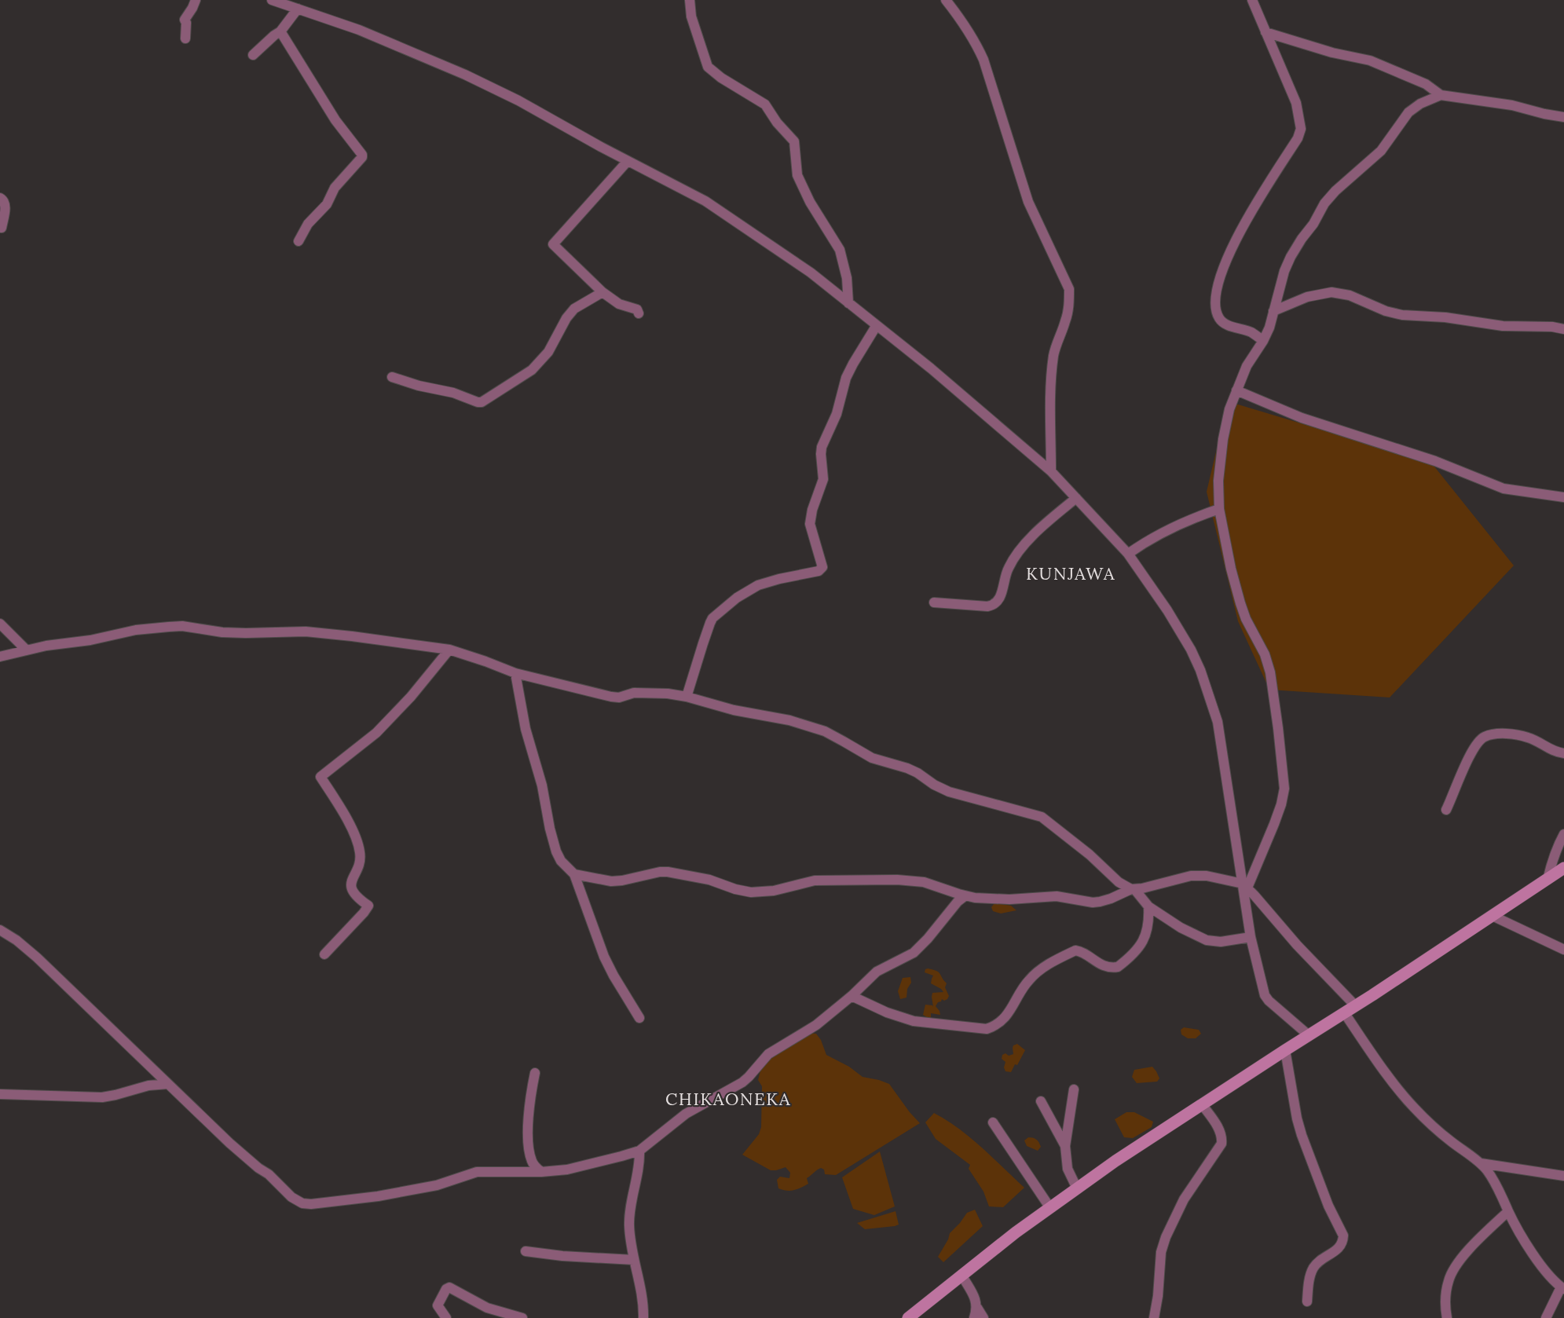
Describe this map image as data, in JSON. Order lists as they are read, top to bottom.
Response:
{
  "districts": ["KUNJAWA", "CHIKAONEKA"]
}
